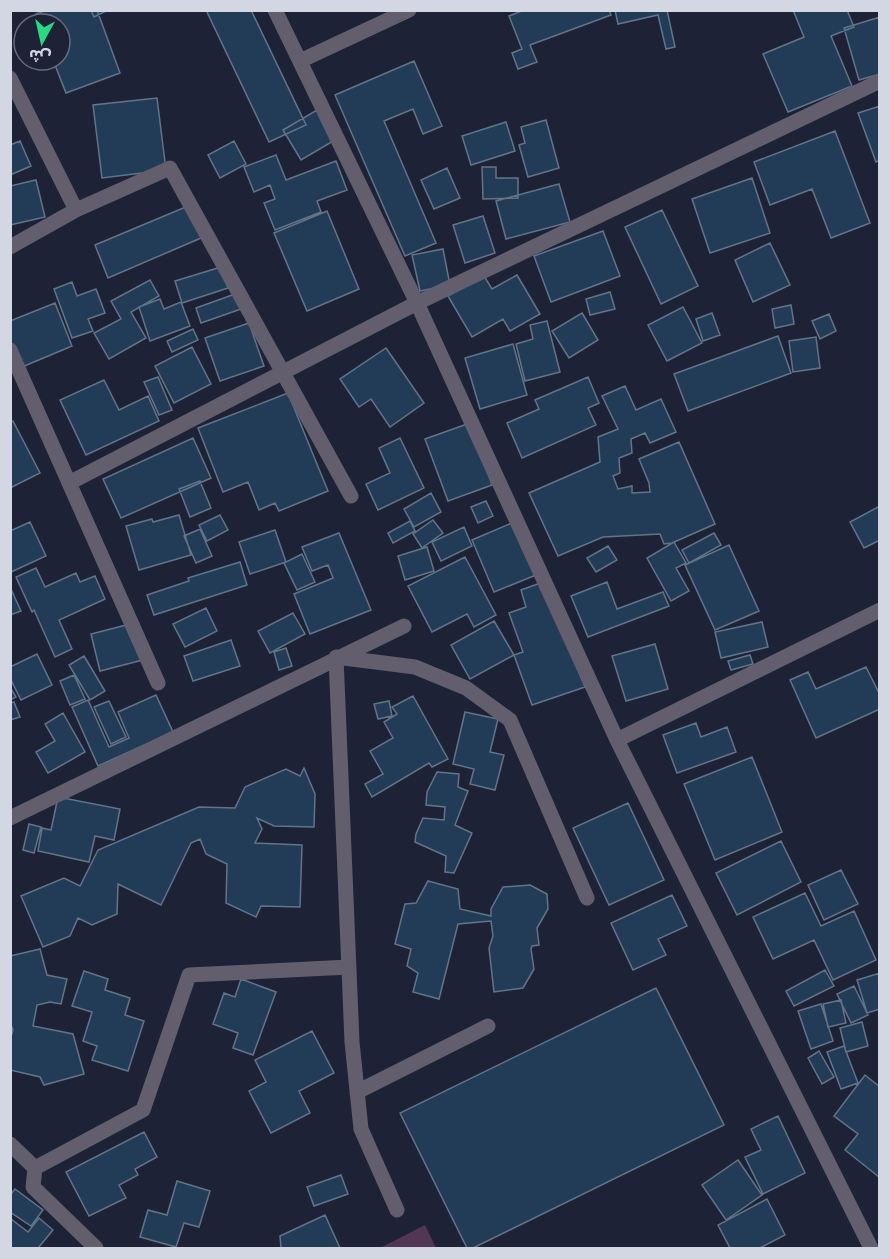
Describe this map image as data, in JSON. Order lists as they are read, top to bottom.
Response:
{
  "north": "bottom"
}
